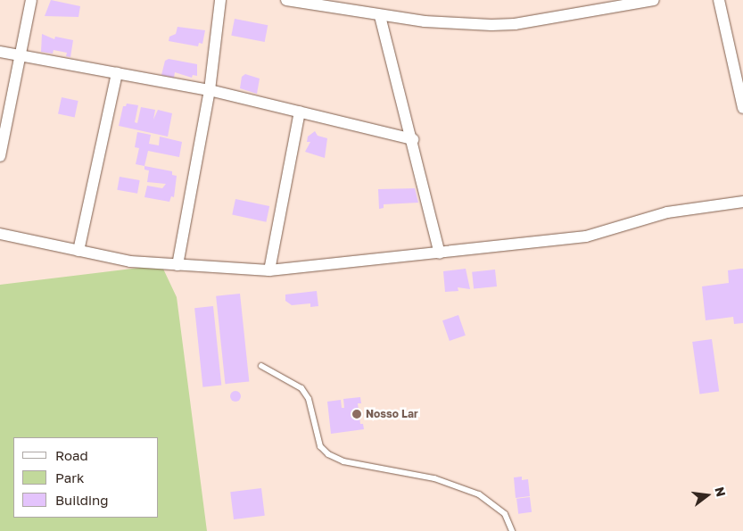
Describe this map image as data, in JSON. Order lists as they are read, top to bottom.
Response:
{
  "places": ["Nosso Lar"],
  "legend": ["Road", "Park", "Building"],
  "north": "right"
}
